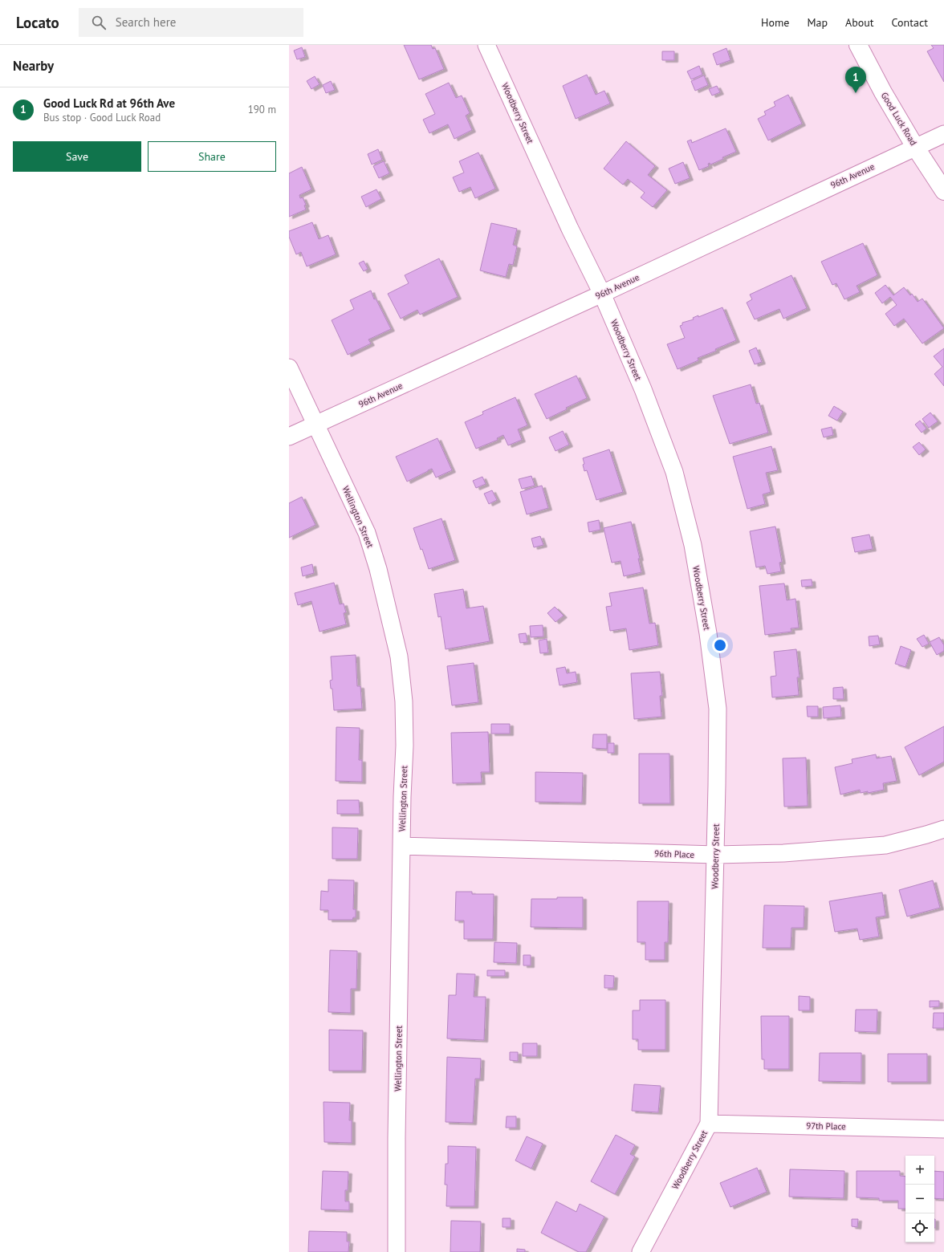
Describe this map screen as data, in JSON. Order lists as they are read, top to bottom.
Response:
{
  "streets": {
    "main road": ["Good Luck Road"],
    "street": [
      "Woodberry Street",
      "96th Avenue",
      "Wellington Street",
      "96th Place",
      "97th Place"
    ]
  },
  "crossings": [
    ["Woodberry Street", "96th Avenue"],
    ["Woodberry Street", "96th Place"],
    ["Woodberry Street", "97th Place"],
    ["Good Luck Road", "96th Avenue"],
    ["96th Avenue", "Wellington Street"],
    ["Wellington Street", "96th Place"]
  ],
  "page": {
    "header": "Locato",
    "search": "Search here",
    "nav": [
      "Home",
      "Map",
      "About",
      "Contact"
    ],
    "heading": "Nearby",
    "pins": "1",
    "list": [
      {
        "mark": "1",
        "name": "Good Luck Rd at 96th Ave",
        "note": "Bus stop · Good Luck Road",
        "value": "190 m"
      }
    ],
    "buttons": ["Save", "Share"],
    "map_buttons": ["+", "−"]
  }
}
